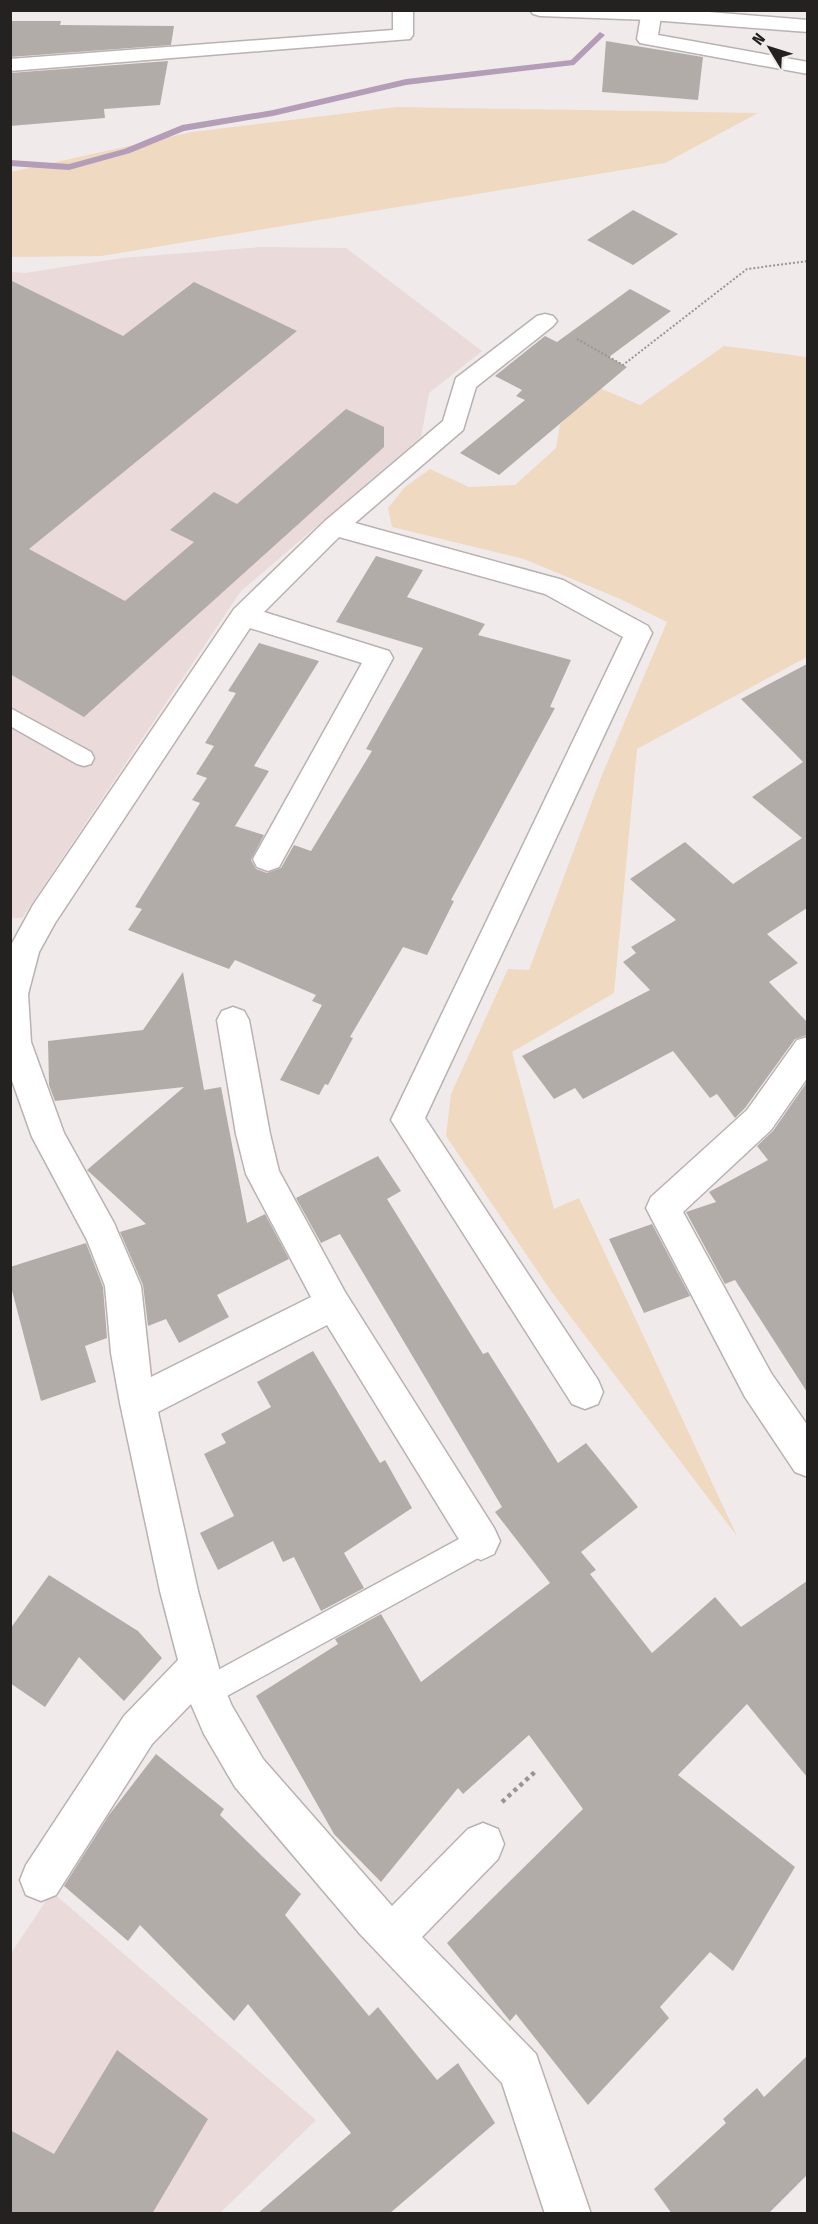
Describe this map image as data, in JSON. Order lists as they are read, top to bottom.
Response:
{
  "north": "top left"
}
